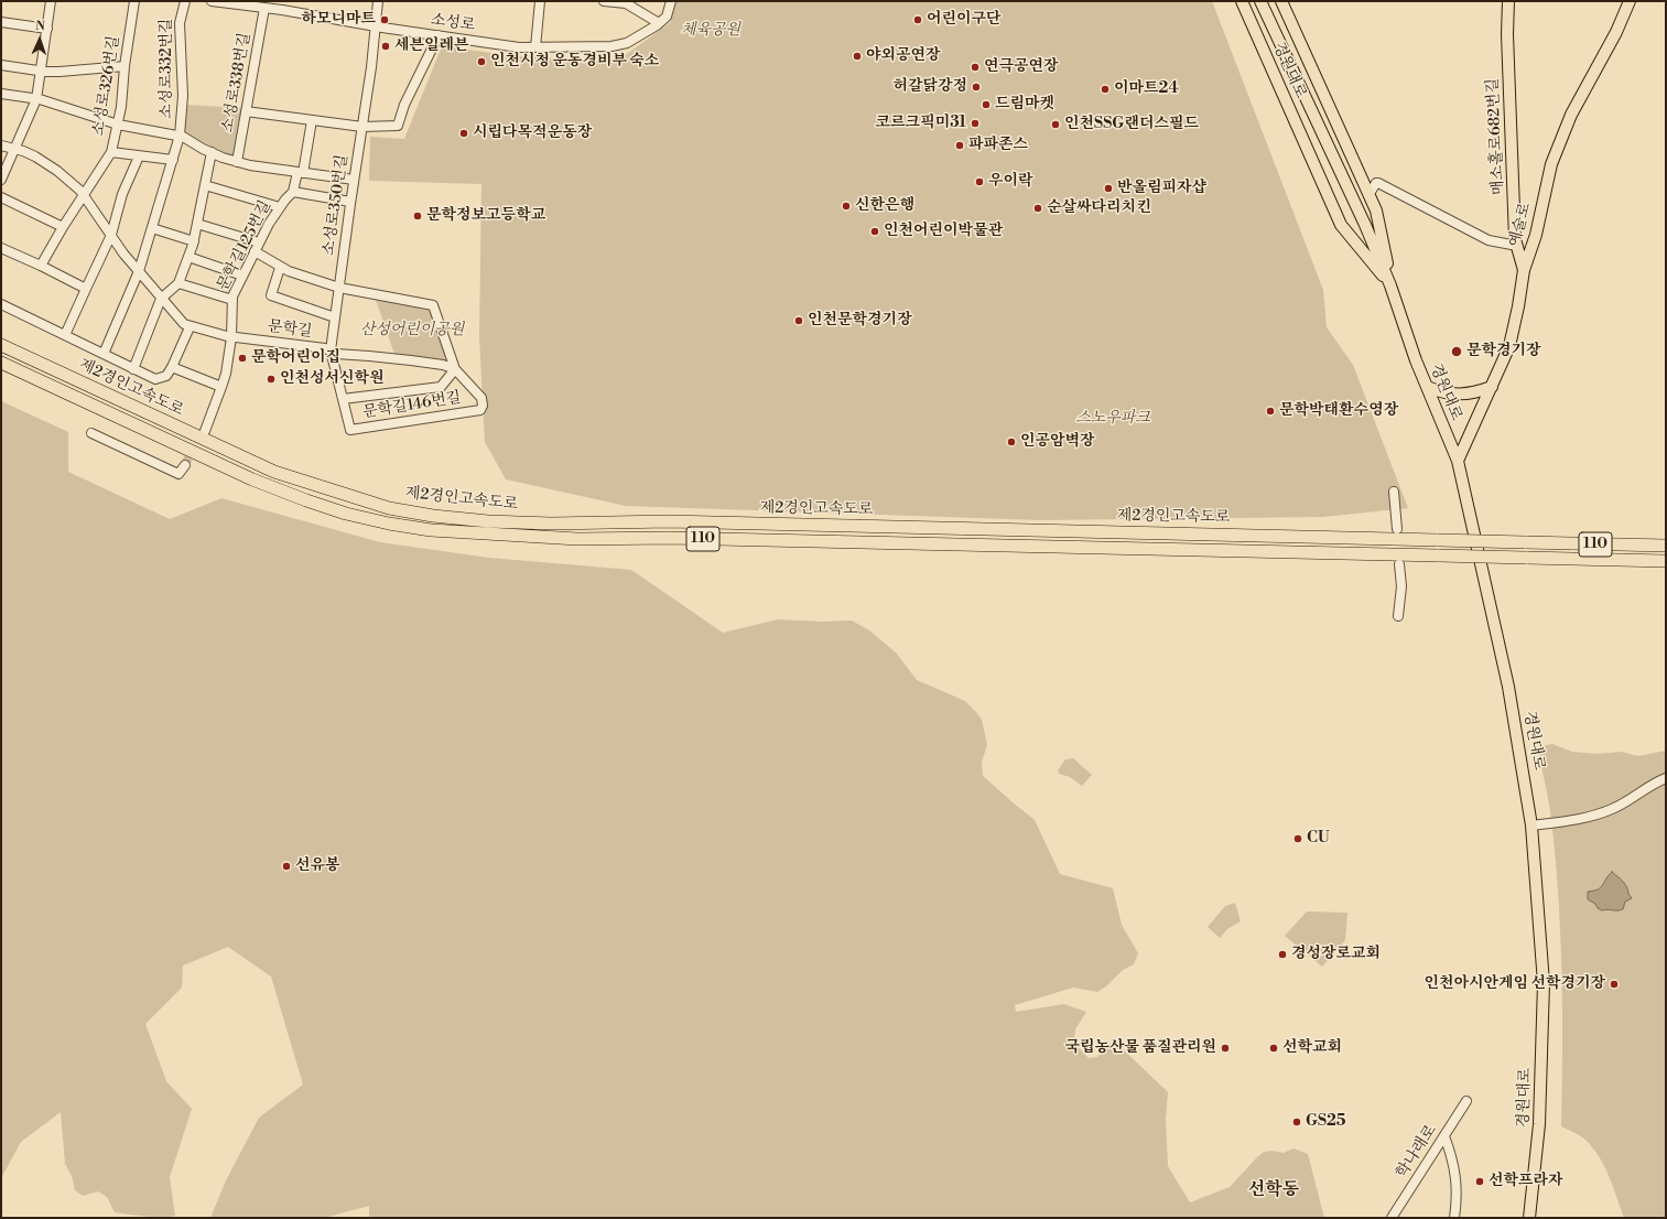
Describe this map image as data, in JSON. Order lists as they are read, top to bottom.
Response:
{
  "streets": {
    "highway": ["제2경인고속도로", "110"],
    "main road": ["경원대로", "매소홀로682번길", "예술로"],
    "street": [
      "소성로",
      "소성로332번길",
      "소성로338번길",
      "소성로326번길",
      "소성로350번길",
      "문학길125번길",
      "문학길",
      "문학길146번길",
      "학나래로"
    ]
  },
  "crossings": [
    ["소성로", "소성로338번길"],
    ["소성로", "소성로350번길"],
    ["소성로332번길", "소성로326번길"],
    ["소성로332번길", "문학길"],
    ["경원대로", "예술로"],
    ["소성로326번길", "문학길"],
    ["매소홀로682번길", "예술로"],
    ["소성로350번길", "문학길"],
    ["소성로350번길", "문학길146번길"],
    ["문학길125번길", "문학길"],
    ["문학길", "문학길146번길"]
  ],
  "districts": ["선학동"],
  "parks": ["체육공원", "산성어린이공원", "스노우파크"],
  "places": [
    "하모니마트",
    "어린이구단",
    "세븐일레븐",
    "야외공연장",
    "인천시청 운동경비부 숙소",
    "연극공연장",
    "허갈닭강정",
    "이마트24",
    "드림마켓",
    "코르크픽미31",
    "인천SSG랜더스필드",
    "시립다목적운동장",
    "파파존스",
    "우이락",
    "반올림피자샵",
    "신한은행",
    "순살싸다리치킨",
    "문학정보고등학교",
    "인천어린이박물관",
    "인천문학경기장",
    "문학경기장",
    "문학어린이집",
    "인천성서신학원",
    "문학박태환수영장",
    "인공암벽장",
    "CU",
    "선유봉",
    "경성장로교회",
    "인천아시안게임 선학경기장",
    "국립농산물 품질관리원",
    "선학교회",
    "GS25",
    "선학프라자"
  ],
  "north": "top"
}
